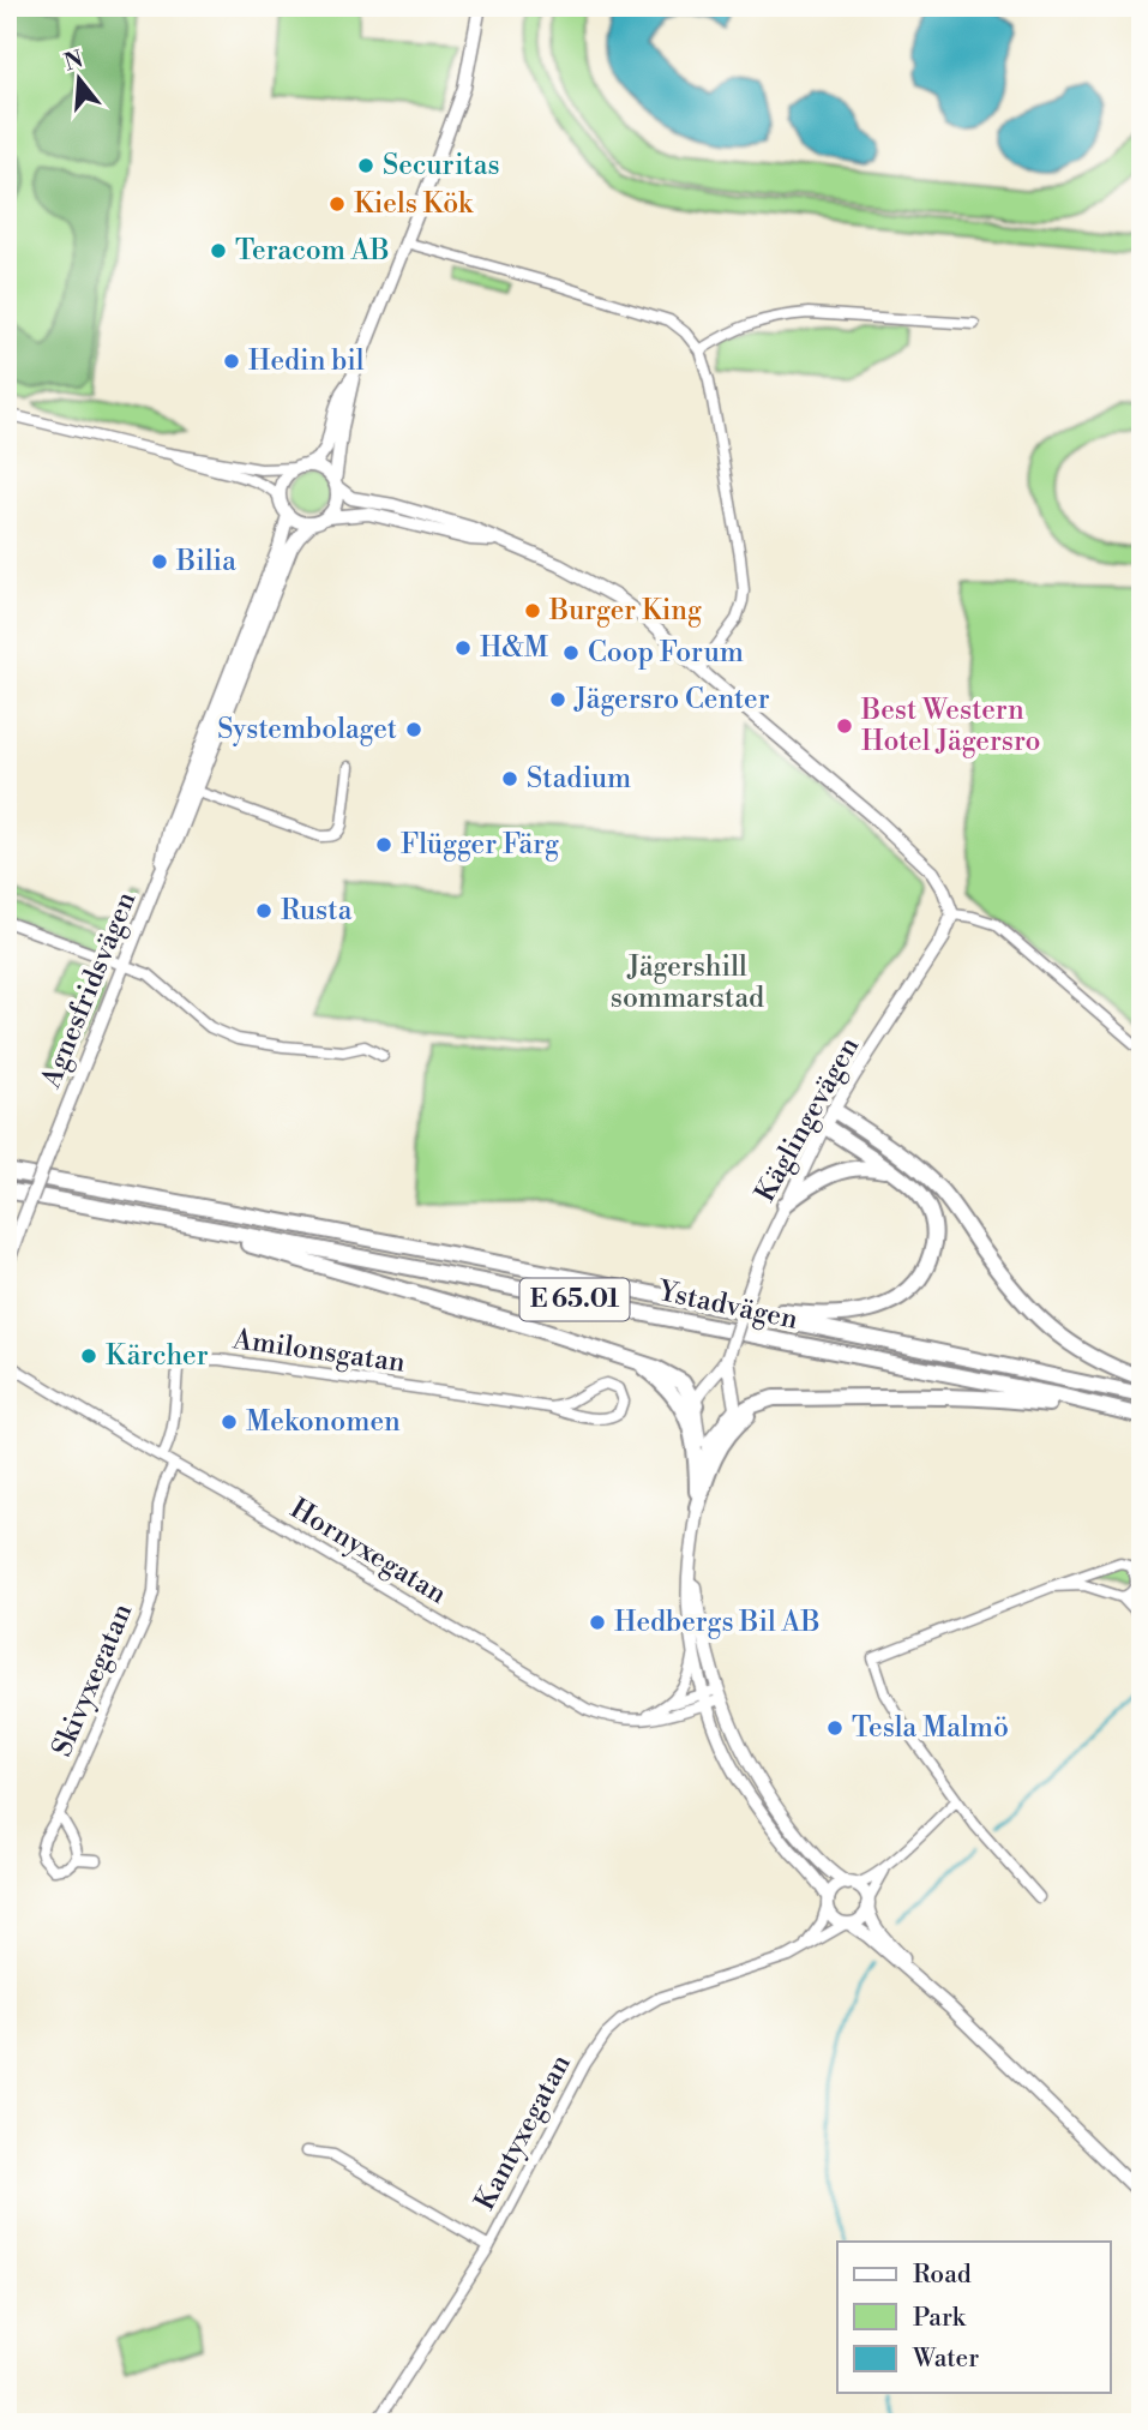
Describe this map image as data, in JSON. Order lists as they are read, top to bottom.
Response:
{
  "streets": {
    "highway": ["E 65.01", "Ystadvägen"],
    "main road": ["Agnesfridsvägen", "Käglingevägen"],
    "street": [
      "Amilonsgatan",
      "Hornyxegatan",
      "Skivyxegatan",
      "Kantyxegatan"
    ]
  },
  "crossings": [
    ["Käglingevägen", "Hornyxegatan"],
    ["Käglingevägen", "Kantyxegatan"],
    ["Amilonsgatan", "Hornyxegatan"],
    ["Hornyxegatan", "Skivyxegatan"]
  ],
  "parks": ["Jägershill sommarstad"],
  "places": [
    "Securitas",
    "Kiels Kök",
    "Teracom AB",
    "Hedin bil",
    "Bilia",
    "Burger King",
    "H&M",
    "Coop Forum",
    "Jägersro Center",
    "Best Western Hotel Jägersro",
    "Systembolaget",
    "Stadium",
    "Flügger Färg",
    "Rusta",
    "Kärcher",
    "Mekonomen",
    "Hedbergs Bil AB",
    "Tesla Malmö"
  ],
  "legend": ["Road", "Park", "Water"],
  "north": "top"
}
